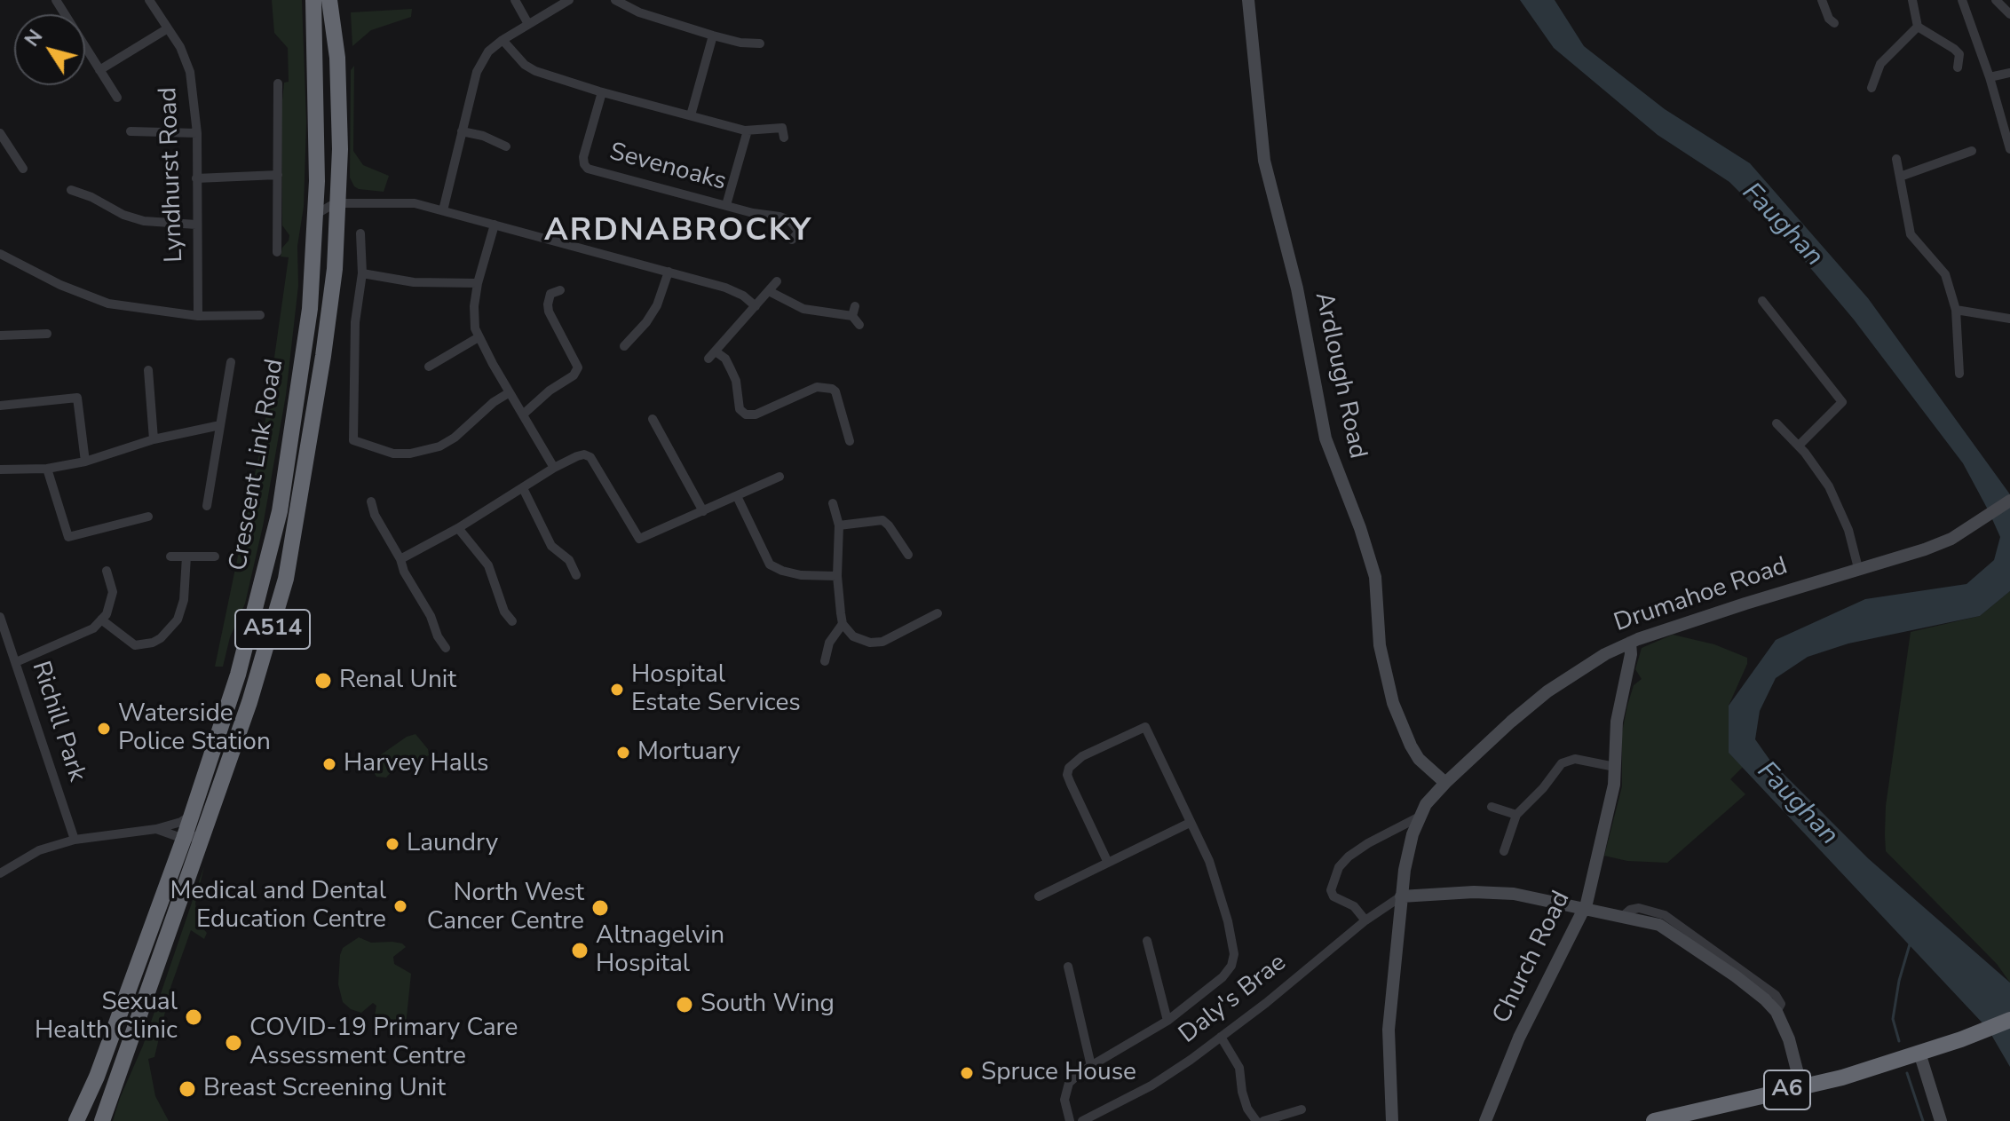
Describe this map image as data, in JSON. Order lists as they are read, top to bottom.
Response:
{
  "streets": {
    "highway": ["Crescent Link Road", "A514", "A6"],
    "street": [
      "Sevenoaks",
      "Lyndhurst Road",
      "Ardlough Road",
      "Drumahoe Road",
      "Richill Park",
      "Church Road",
      "Daly's Brae"
    ]
  },
  "crossings": [
    ["Ardlough Road", "Drumahoe Road"],
    ["Drumahoe Road", "Church Road"],
    ["Drumahoe Road", "Daly's Brae"]
  ],
  "districts": ["ARDNABROCKY"],
  "water": ["Faughan"],
  "places": [
    "Renal Unit",
    "Hospital Estate Services",
    "Waterside Police Station",
    "Mortuary",
    "Harvey Halls",
    "Laundry",
    "Medical and Dental Education Centre",
    "North West Cancer Centre",
    "Altnagelvin Hospital",
    "South Wing",
    "Sexual Health Clinic",
    "COVID-19 Primary Care Assessment Centre",
    "Spruce House",
    "Breast Screening Unit"
  ],
  "north": "top left"
}
